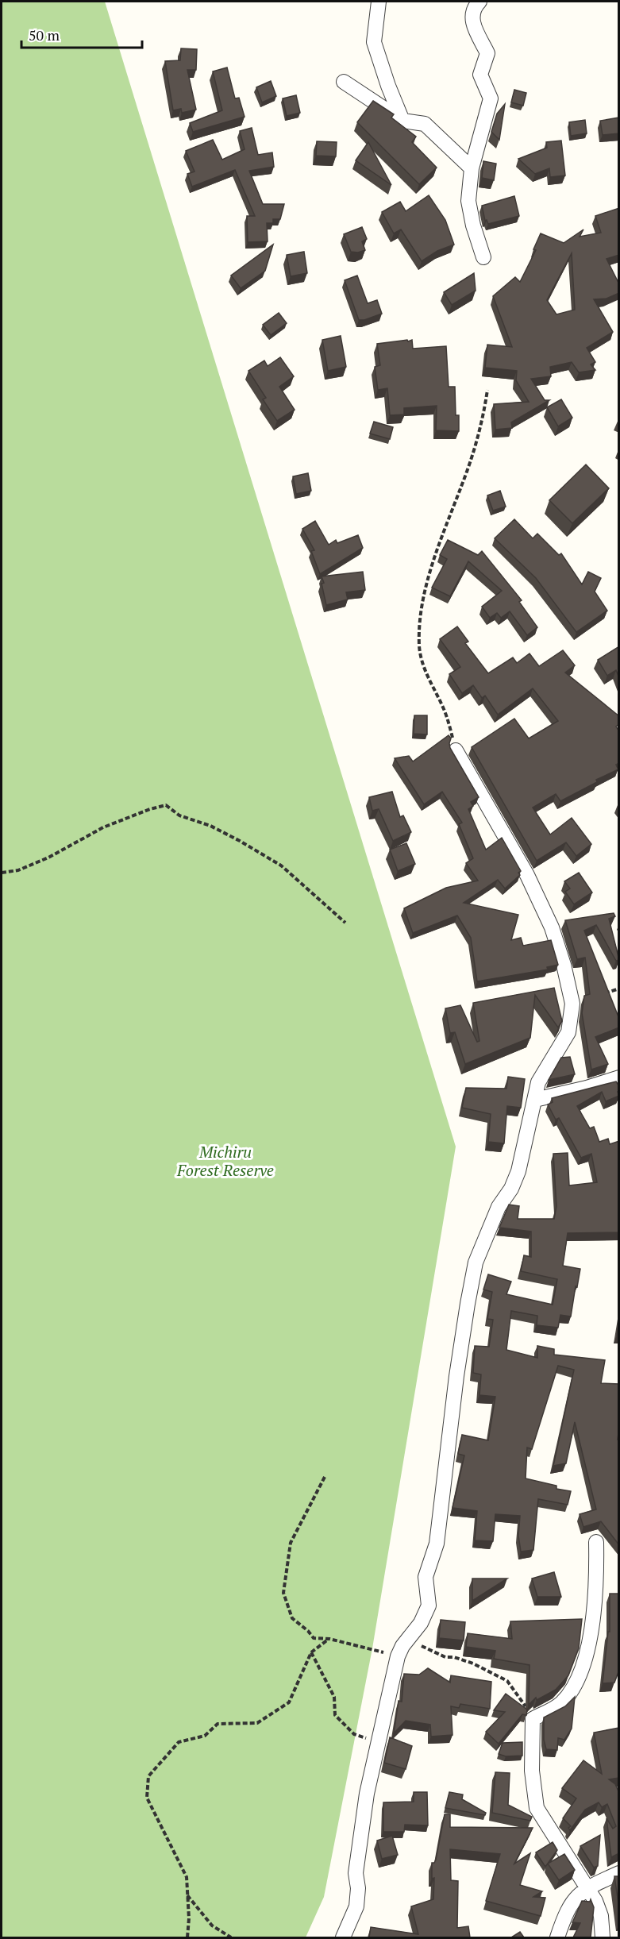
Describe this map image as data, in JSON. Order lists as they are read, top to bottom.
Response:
{
  "parks": ["Michiru Forest Reserve"],
  "scale_bar": "50 m"
}
